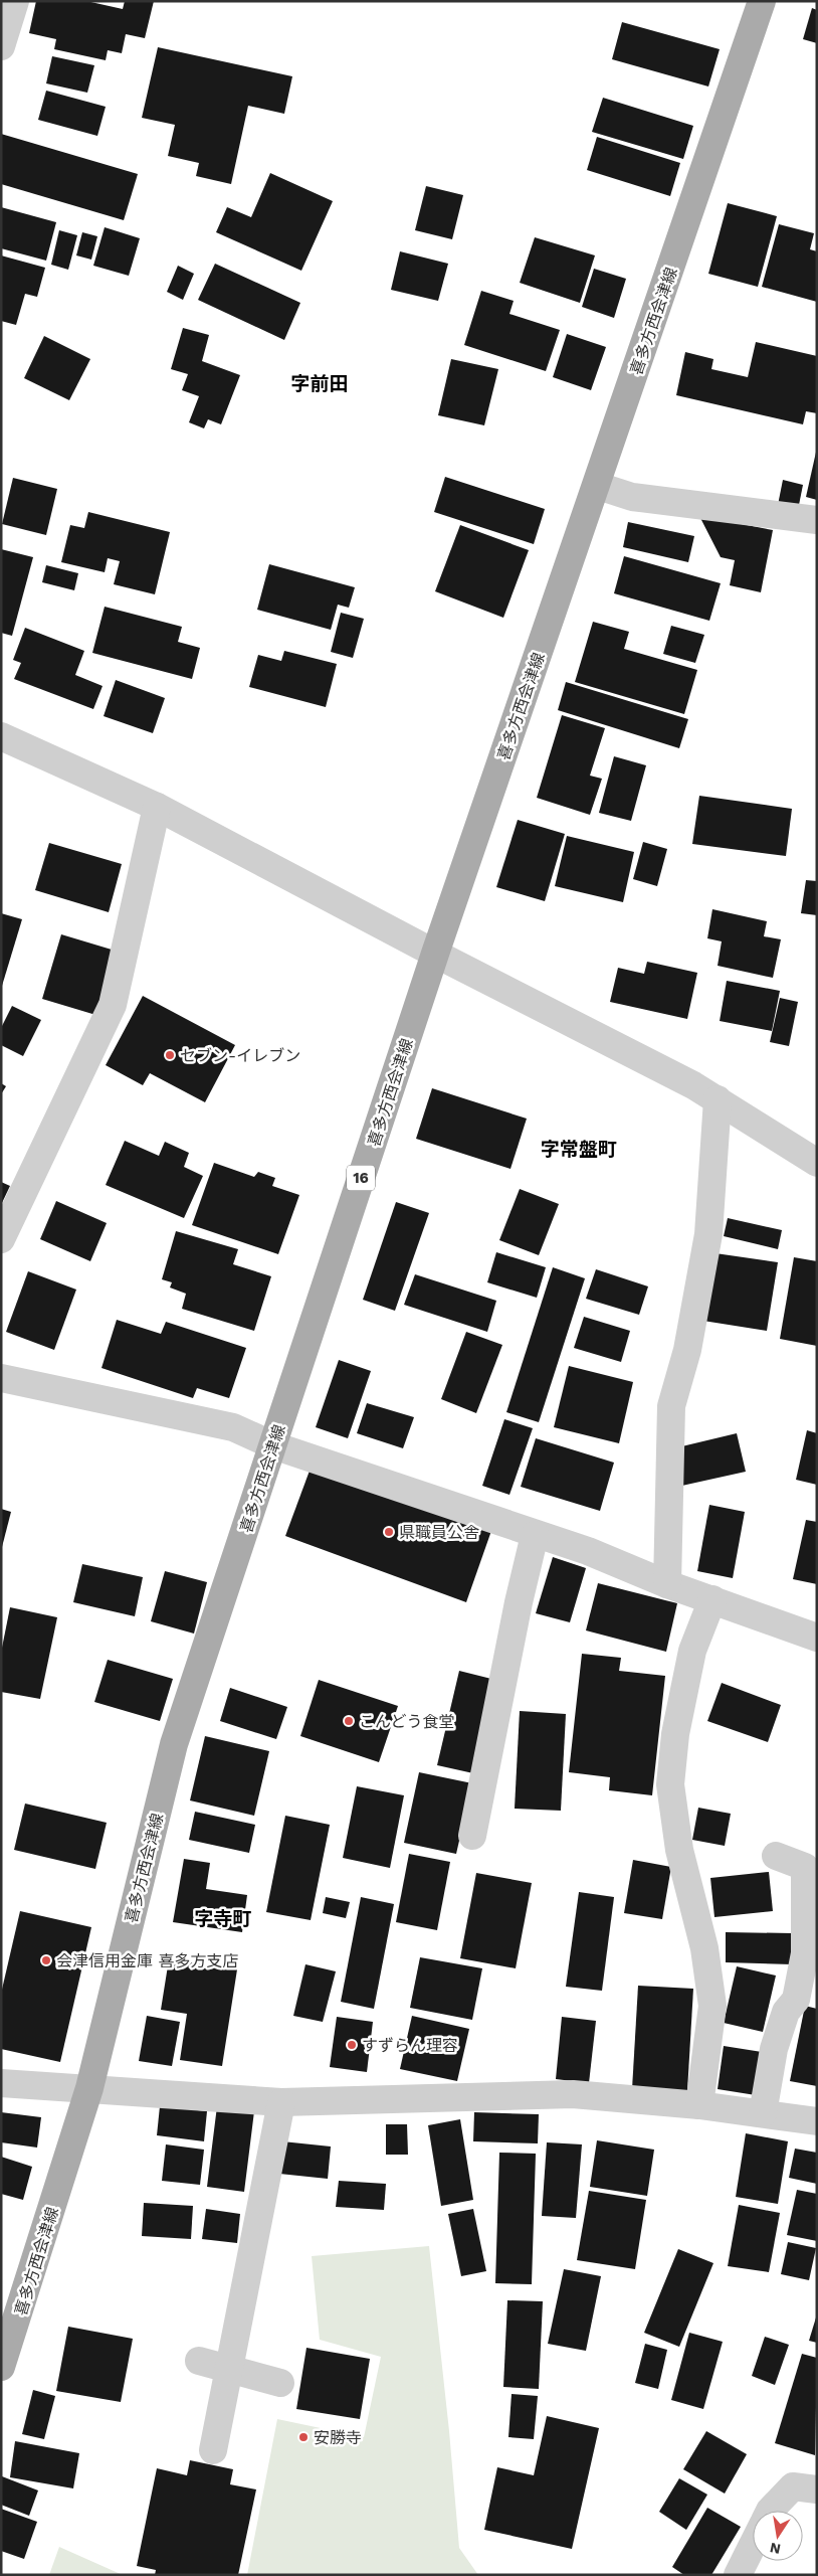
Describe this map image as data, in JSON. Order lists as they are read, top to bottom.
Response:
{
  "streets": {
    "main road": ["喜多方西会津線", "16"]
  },
  "districts": ["字前田", "字常盤町", "字寺町"],
  "places": [
    "セブン-イレブン",
    "県職員公舎",
    "こんどう食堂",
    "会津信用金庫 喜多方支店",
    "すずらん理容",
    "安勝寺"
  ],
  "north": "bottom"
}
